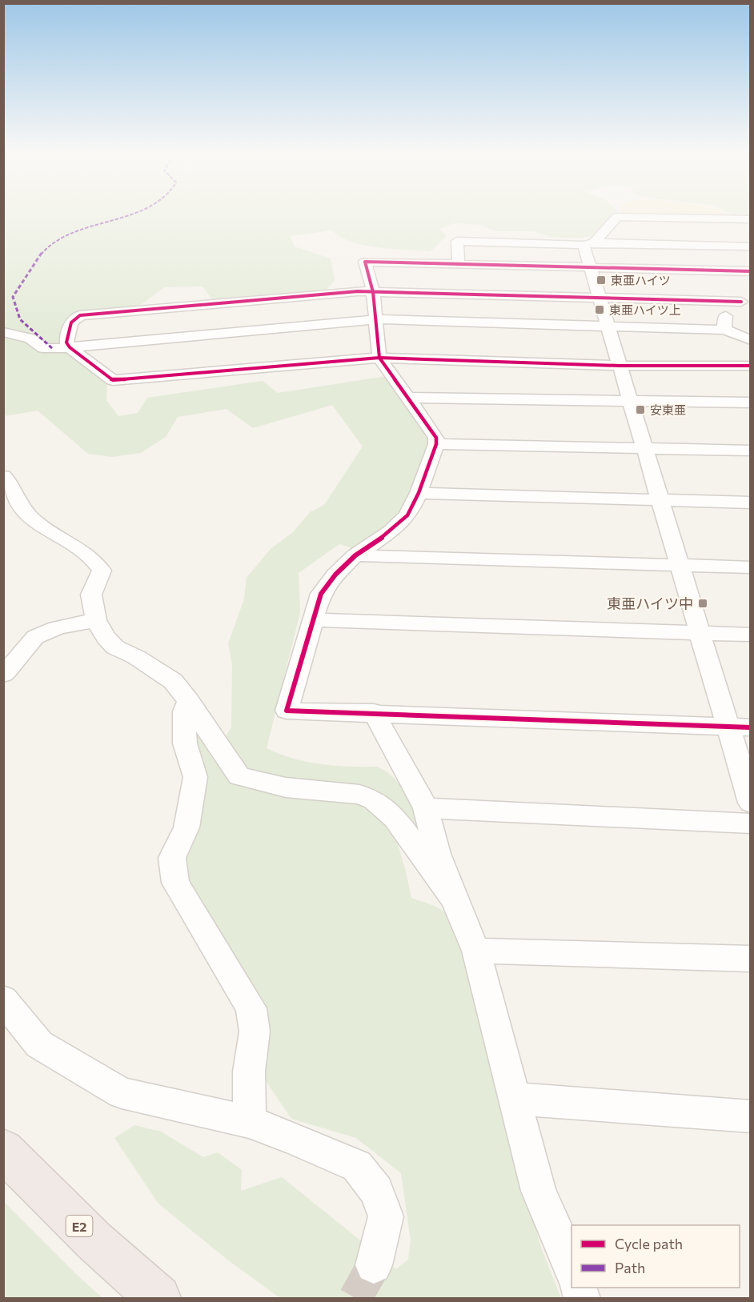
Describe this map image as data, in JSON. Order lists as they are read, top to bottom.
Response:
{
  "streets": {
    "highway": ["E2"]
  },
  "places": {
    "transit": [
      "東亜ハイツ",
      "東亜ハイツ上",
      "安東亜",
      "東亜ハイツ中"
    ]
  },
  "legend": ["Cycle path", "Path"]
}
